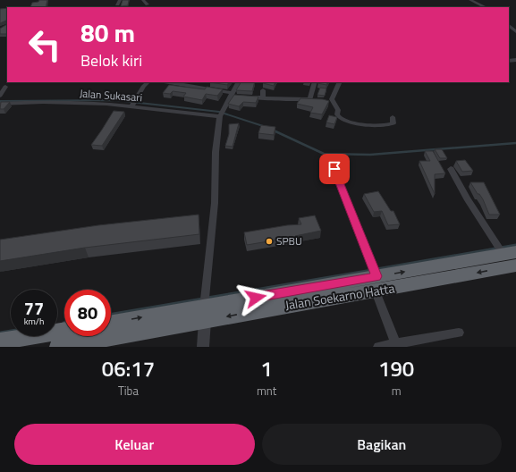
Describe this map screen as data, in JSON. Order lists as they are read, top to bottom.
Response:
{
  "streets": {
    "highway": ["Jalan Soekarno Hatta"],
    "street": ["Jalan Sukasari"]
  },
  "places": ["SPBU"],
  "page": {
    "turn": ["80 m", "Belok kiri"],
    "speed": "77 km/h",
    "limit": "80",
    "eta": [
      "06:17",
      "Tiba",
      "1",
      "mnt",
      "190",
      "m"
    ],
    "buttons": ["Keluar", "Bagikan"]
  }
}
